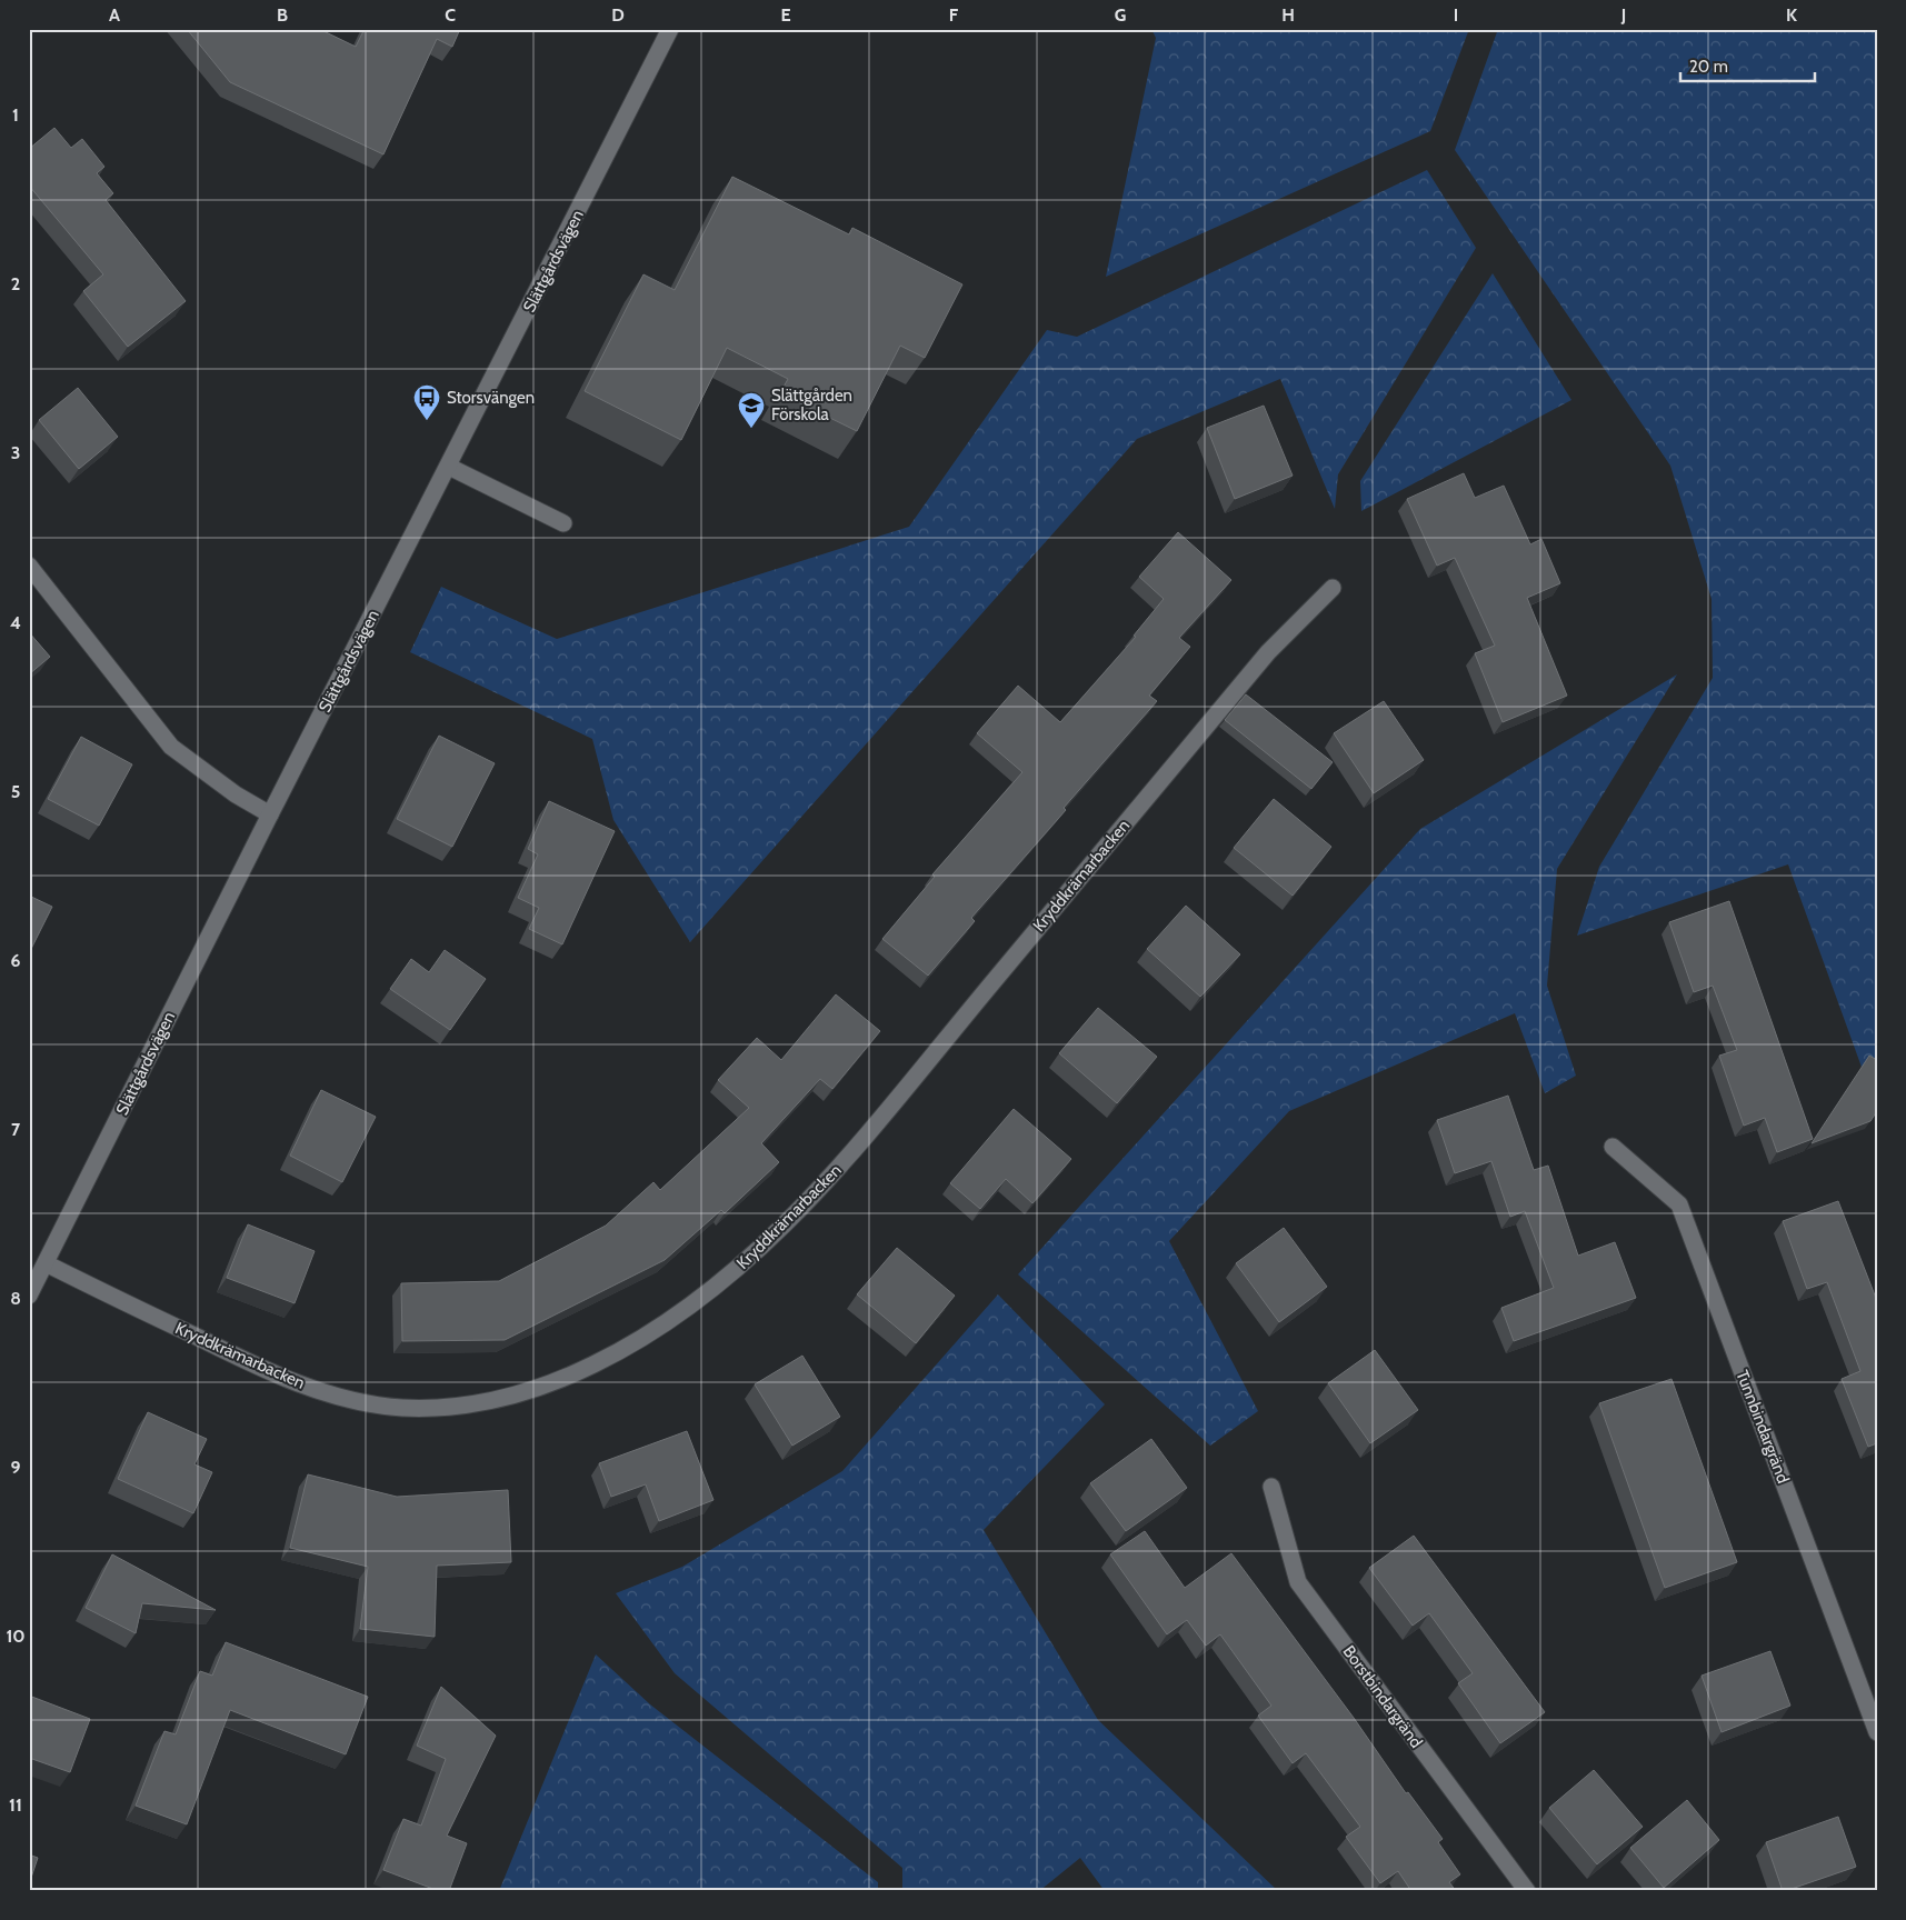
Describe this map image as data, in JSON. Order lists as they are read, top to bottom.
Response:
{
  "streets": {
    "street": [
      "Slättgårdsvägen",
      "Kryddkrämarbacken",
      "Tunnbindargränd",
      "Borstbindargränd"
    ]
  },
  "crossings": [
    ["Slättgårdsvägen", "Kryddkrämarbacken"]
  ],
  "places": {
    "bus stop": ["Storsvängen"],
    "school or university": ["Slättgården Förskola"]
  },
  "scale_bar": "20 m",
  "grid": {
    "columns": [
      "A",
      "B",
      "C",
      "D",
      "E",
      "F",
      "G",
      "H",
      "I",
      "J",
      "K"
    ],
    "rows": [
      "1",
      "2",
      "3",
      "4",
      "5",
      "6",
      "7",
      "8",
      "9",
      "10",
      "11"
    ]
  }
}
